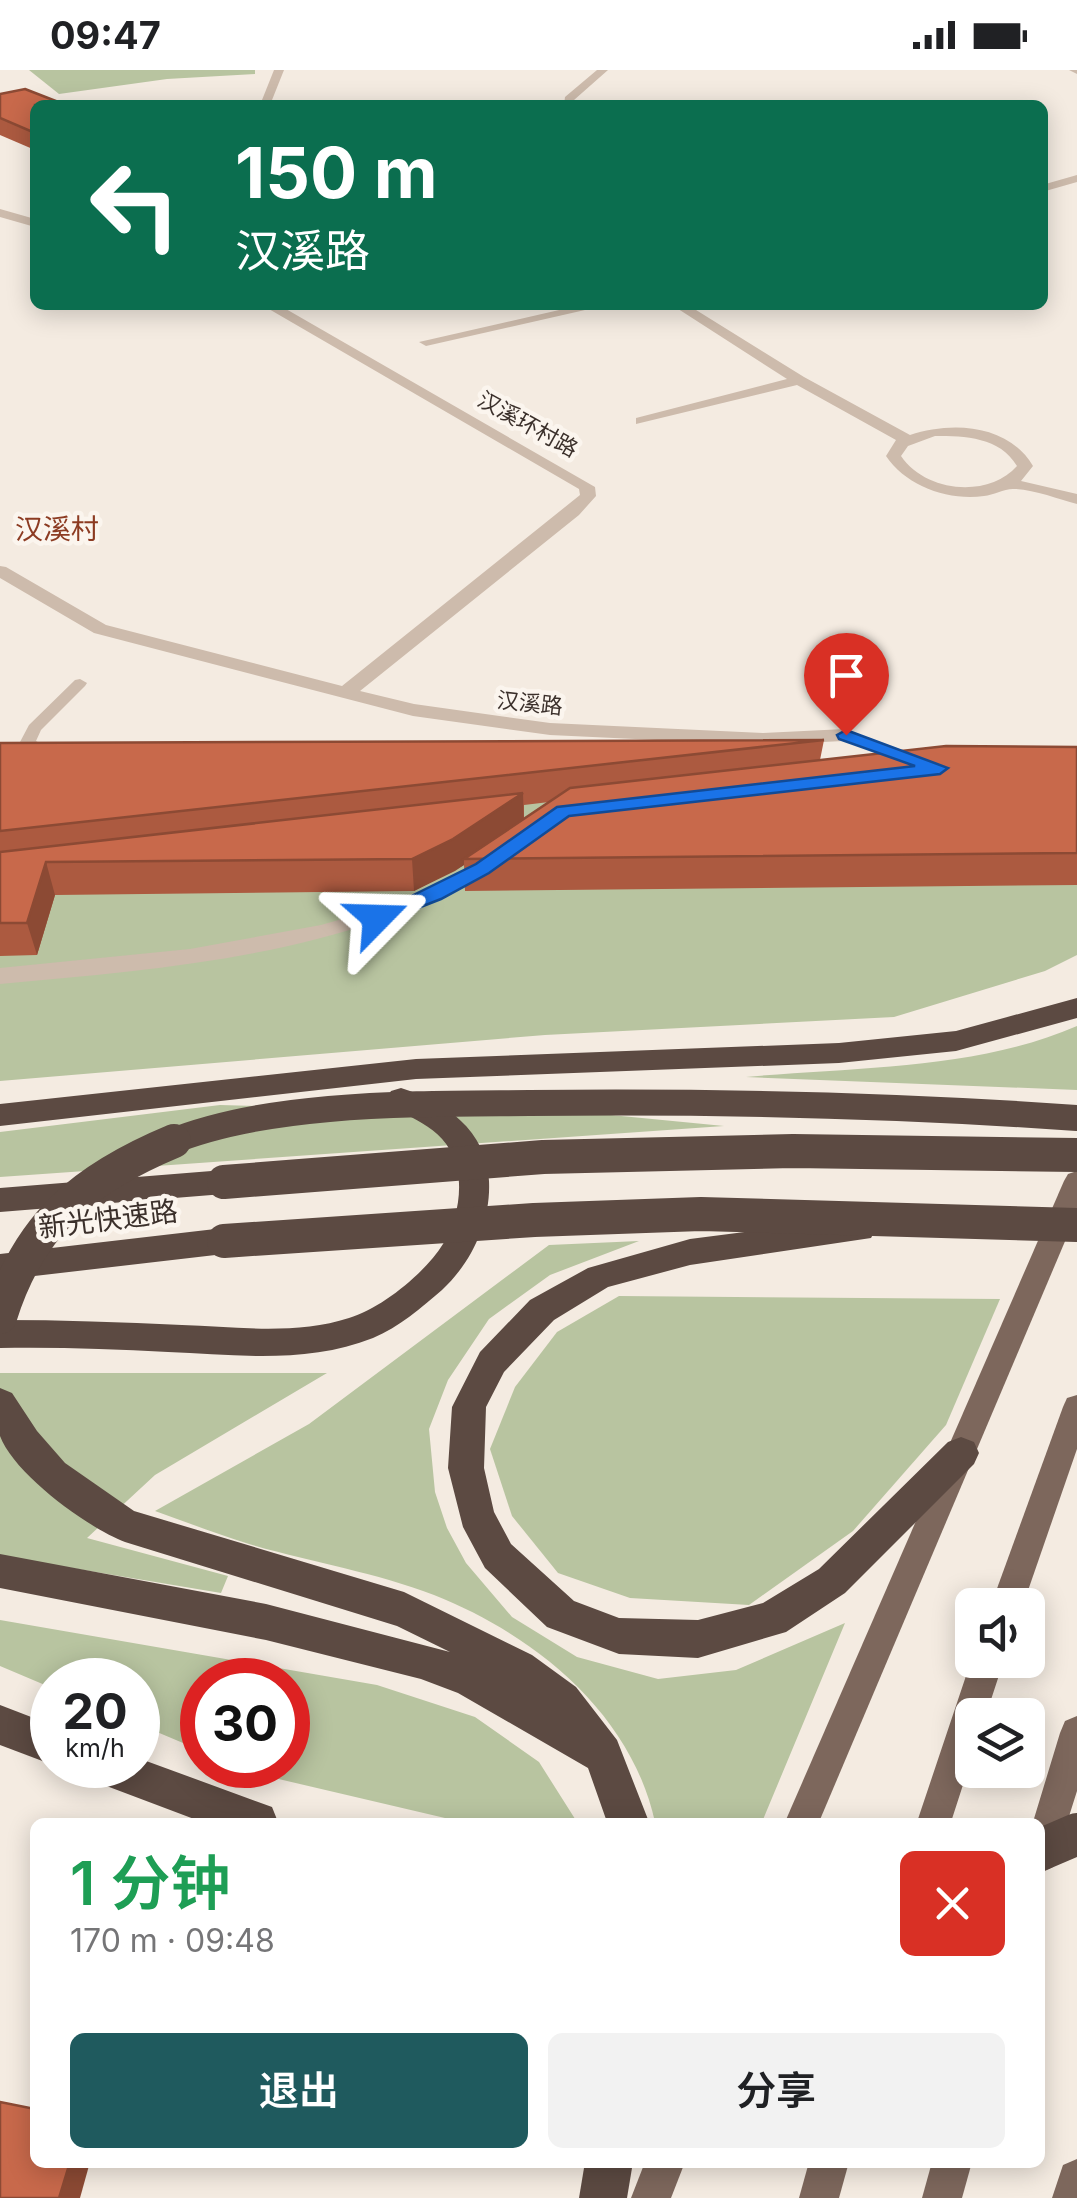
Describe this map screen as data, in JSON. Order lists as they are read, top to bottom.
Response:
{
  "streets": {
    "highway": ["新光快速路"],
    "street": ["汉溪环村路", "汉溪路"]
  },
  "crossings": [
    ["汉溪环村路", "汉溪路"]
  ],
  "districts": ["汉溪村"],
  "page": {
    "status": "09:47",
    "turn": ["150 m", "汉溪路"],
    "speed": "20 km/h",
    "limit": "30",
    "heading": ["1 分钟", "170 m · 09:48"],
    "buttons": ["退出", "分享"]
  }
}
